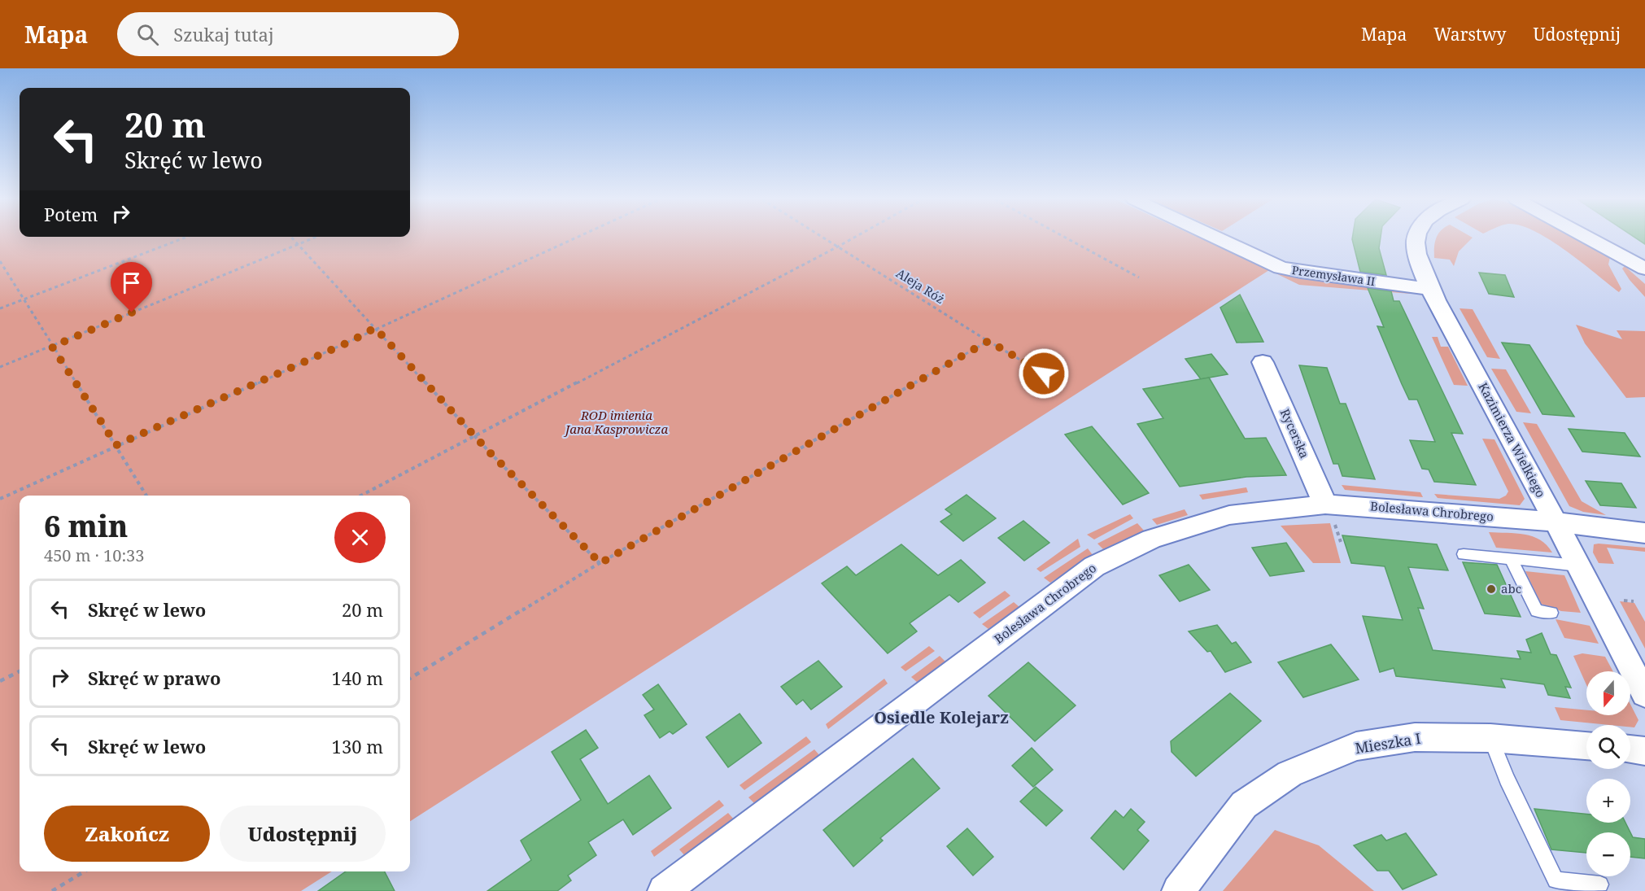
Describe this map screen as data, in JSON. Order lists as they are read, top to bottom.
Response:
{
  "streets": {
    "street": [
      "Przemysława II",
      "Rycerska",
      "Kazimierza Wielkiego",
      "Bolesława Chrobrego",
      "Mieszka I"
    ],
    "path": ["Aleja Róż"]
  },
  "crossings": [
    ["Przemysława II", "Kazimierza Wielkiego"],
    ["Rycerska", "Bolesława Chrobrego"],
    ["Kazimierza Wielkiego", "Bolesława Chrobrego"]
  ],
  "districts": ["Osiedle Kolejarz"],
  "parks": ["ROD imienia Jana Kasprowicza"],
  "places": ["abc"],
  "north": "bottom",
  "page": {
    "header": "Mapa",
    "search": "Szukaj tutaj",
    "nav": ["Mapa", "Warstwy", "Udostępnij"],
    "turn": ["20 m", "Skręć w lewo"],
    "then": "Potem",
    "heading": ["6 min", "450 m · 10:33"],
    "list": [
      {
        "name": "Skręć w lewo",
        "value": "20 m"
      },
      {
        "name": "Skręć w prawo",
        "value": "140 m"
      },
      {
        "name": "Skręć w lewo",
        "value": "130 m"
      }
    ],
    "map_buttons": ["+", "−"],
    "buttons": ["Zakończ", "Udostępnij"]
  }
}
